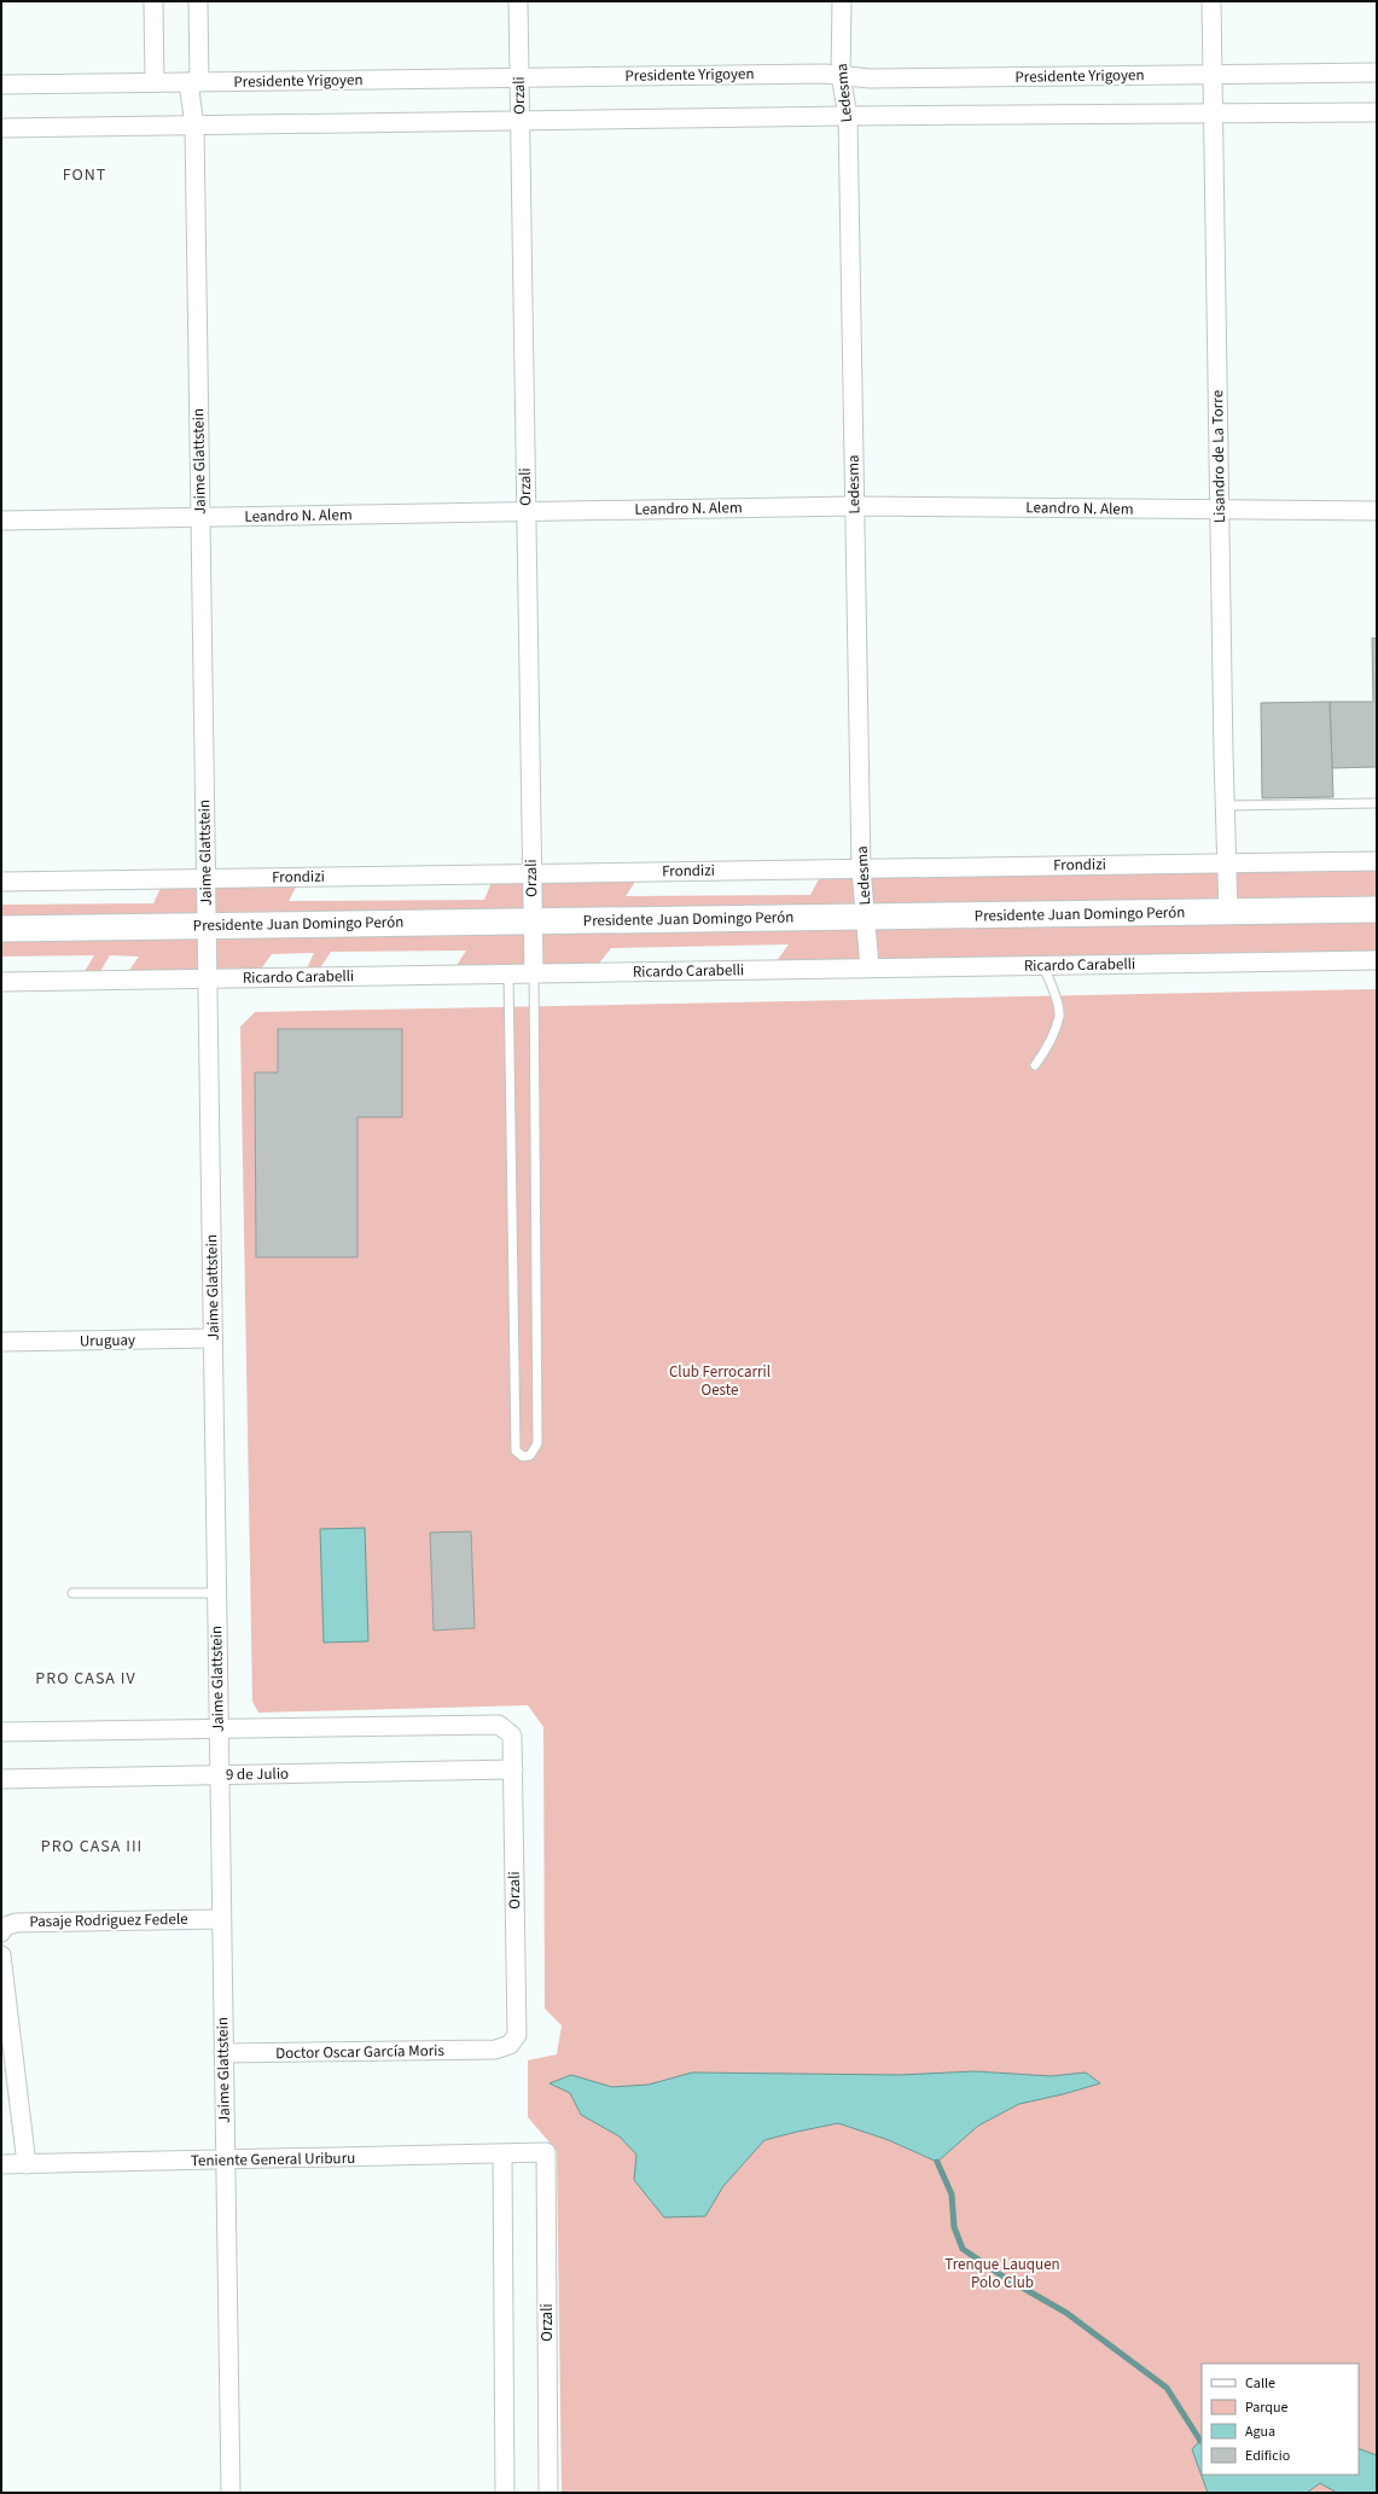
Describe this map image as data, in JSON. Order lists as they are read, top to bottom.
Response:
{
  "streets": {
    "main road": ["Presidente Juan Domingo Perón"],
    "street": [
      "Presidente Yrigoyen",
      "Ledesma",
      "Orzali",
      "Lisandro de La Torre",
      "Jaime Glattstein",
      "Leandro N. Alem",
      "Frondizi",
      "Ricardo Carabelli",
      "Uruguay",
      "9 de Julio",
      "Pasaje Rodriguez Fedele",
      "Doctor Oscar García Moris",
      "Teniente General Uriburu"
    ]
  },
  "crossings": [
    ["Presidente Yrigoyen", "Ledesma"],
    ["Presidente Yrigoyen", "Orzali"],
    ["Presidente Yrigoyen", "Lisandro de La Torre"],
    ["Presidente Yrigoyen", "Jaime Glattstein"],
    ["Ledesma", "Leandro N. Alem"],
    ["Ledesma", "Frondizi"],
    ["Ledesma", "Presidente Juan Domingo Perón"],
    ["Ledesma", "Ricardo Carabelli"],
    ["Orzali", "Jaime Glattstein"],
    ["Orzali", "Leandro N. Alem"],
    ["Orzali", "Frondizi"],
    ["Orzali", "Presidente Juan Domingo Perón"],
    ["Orzali", "Ricardo Carabelli"],
    ["Orzali", "9 de Julio"],
    ["Orzali", "Doctor Oscar García Moris"],
    ["Orzali", "Teniente General Uriburu"],
    ["Lisandro de La Torre", "Leandro N. Alem"],
    ["Lisandro de La Torre", "Frondizi"],
    ["Lisandro de La Torre", "Presidente Juan Domingo Perón"],
    ["Jaime Glattstein", "Leandro N. Alem"],
    ["Jaime Glattstein", "Frondizi"],
    ["Jaime Glattstein", "Presidente Juan Domingo Perón"],
    ["Jaime Glattstein", "Ricardo Carabelli"],
    ["Jaime Glattstein", "Uruguay"],
    ["Jaime Glattstein", "9 de Julio"],
    ["Jaime Glattstein", "Pasaje Rodriguez Fedele"],
    ["Jaime Glattstein", "Doctor Oscar García Moris"],
    ["Jaime Glattstein", "Teniente General Uriburu"]
  ],
  "districts": ["FONT", "PRO CASA IV", "PRO CASA III"],
  "parks": ["Club Ferrocarril Oeste", "Trenque Lauquen Polo Club"],
  "legend": [
    "Calle",
    "Parque",
    "Agua",
    "Edificio"
  ]
}
